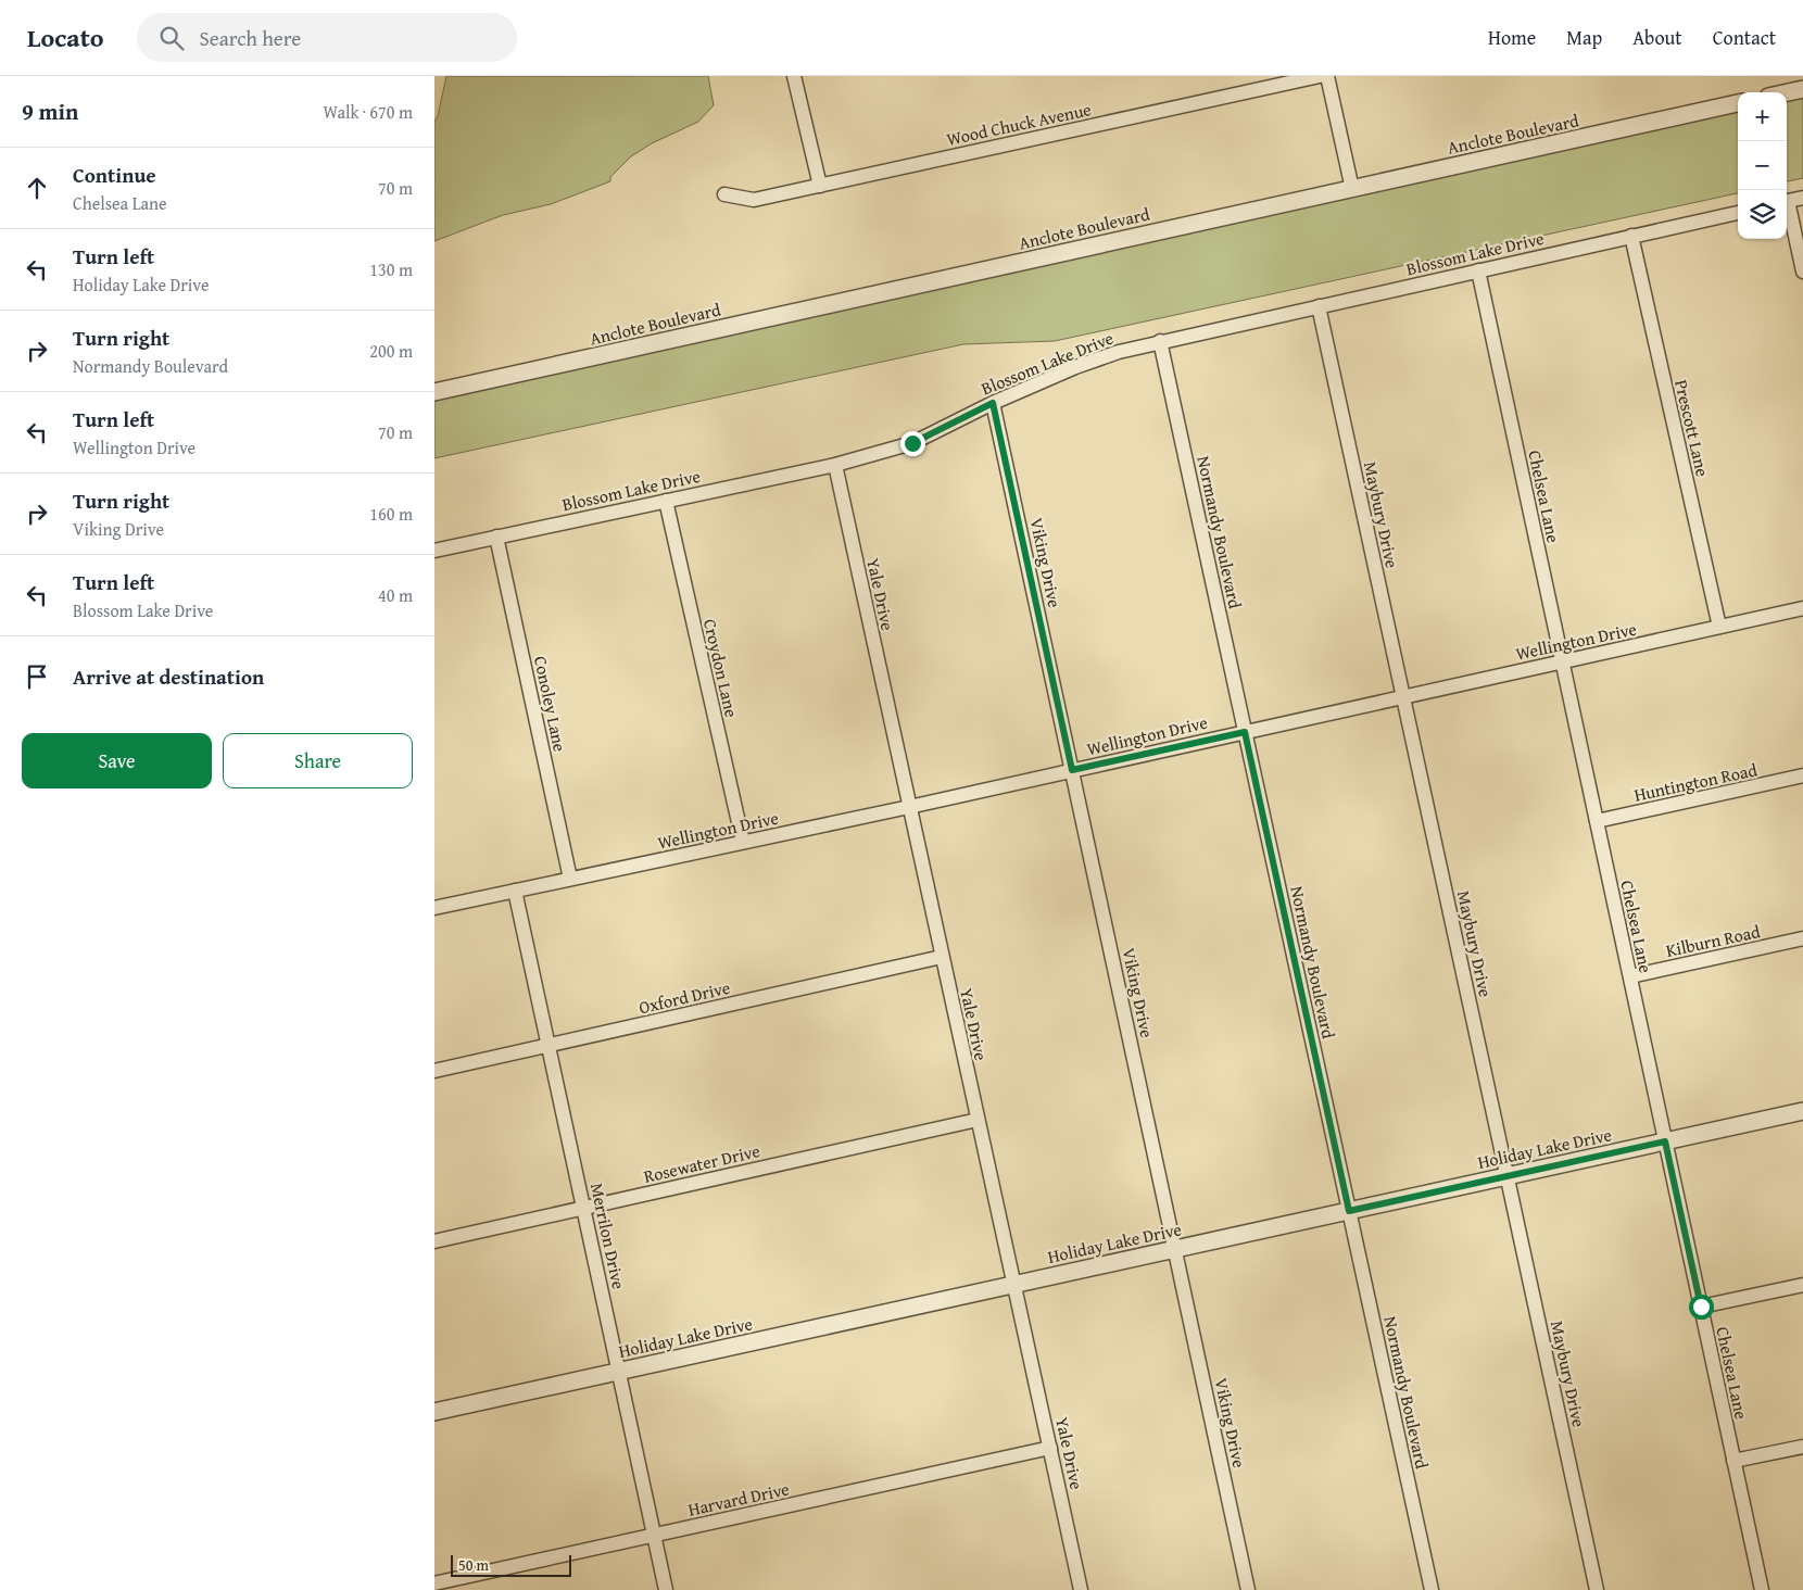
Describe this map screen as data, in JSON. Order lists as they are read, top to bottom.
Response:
{
  "streets": {
    "street": [
      "Wood Chuck Avenue",
      "Anclote Boulevard",
      "Blossom Lake Drive",
      "Prescott Lane",
      "Chelsea Lane",
      "Maybury Drive",
      "Normandy Boulevard",
      "Viking Drive",
      "Yale Drive",
      "Wellington Drive",
      "Croydon Lane",
      "Conoley Lane",
      "Huntington Road",
      "Kilburn Road",
      "Oxford Drive",
      "Holiday Lake Drive",
      "Rosewater Drive",
      "Merrilon Drive",
      "Harvard Drive"
    ]
  },
  "crossings": [
    ["Blossom Lake Drive", "Prescott Lane"],
    ["Blossom Lake Drive", "Chelsea Lane"],
    ["Blossom Lake Drive", "Maybury Drive"],
    ["Blossom Lake Drive", "Normandy Boulevard"],
    ["Blossom Lake Drive", "Viking Drive"],
    ["Blossom Lake Drive", "Yale Drive"],
    ["Blossom Lake Drive", "Croydon Lane"],
    ["Blossom Lake Drive", "Conoley Lane"],
    ["Prescott Lane", "Wellington Drive"],
    ["Chelsea Lane", "Wellington Drive"],
    ["Chelsea Lane", "Huntington Road"],
    ["Chelsea Lane", "Kilburn Road"],
    ["Chelsea Lane", "Holiday Lake Drive"],
    ["Maybury Drive", "Wellington Drive"],
    ["Maybury Drive", "Holiday Lake Drive"],
    ["Normandy Boulevard", "Wellington Drive"],
    ["Normandy Boulevard", "Holiday Lake Drive"],
    ["Viking Drive", "Wellington Drive"],
    ["Viking Drive", "Holiday Lake Drive"],
    ["Yale Drive", "Wellington Drive"],
    ["Yale Drive", "Oxford Drive"],
    ["Yale Drive", "Holiday Lake Drive"],
    ["Yale Drive", "Rosewater Drive"],
    ["Yale Drive", "Harvard Drive"],
    ["Wellington Drive", "Croydon Lane"],
    ["Wellington Drive", "Conoley Lane"],
    ["Wellington Drive", "Merrilon Drive"],
    ["Oxford Drive", "Merrilon Drive"],
    ["Holiday Lake Drive", "Merrilon Drive"],
    ["Rosewater Drive", "Merrilon Drive"],
    ["Merrilon Drive", "Harvard Drive"]
  ],
  "scale_bar": "50 m",
  "page": {
    "header": "Locato",
    "search": "Search here",
    "nav": [
      "Home",
      "Map",
      "About",
      "Contact"
    ],
    "heading": ["9 min", "Walk · 670 m"],
    "map_buttons": ["+", "−"],
    "list": [
      ["Continue", "Chelsea Lane", "70 m"],
      ["Turn left", "Holiday Lake Drive", "130 m"],
      ["Turn right", "Normandy Boulevard", "200 m"],
      ["Turn left", "Wellington Drive", "70 m"],
      ["Turn right", "Viking Drive", "160 m"],
      ["Turn left", "Blossom Lake Drive", "40 m"],
      "Arrive at destination"
    ],
    "buttons": ["Save", "Share"],
    "scale": "50 m"
  }
}
